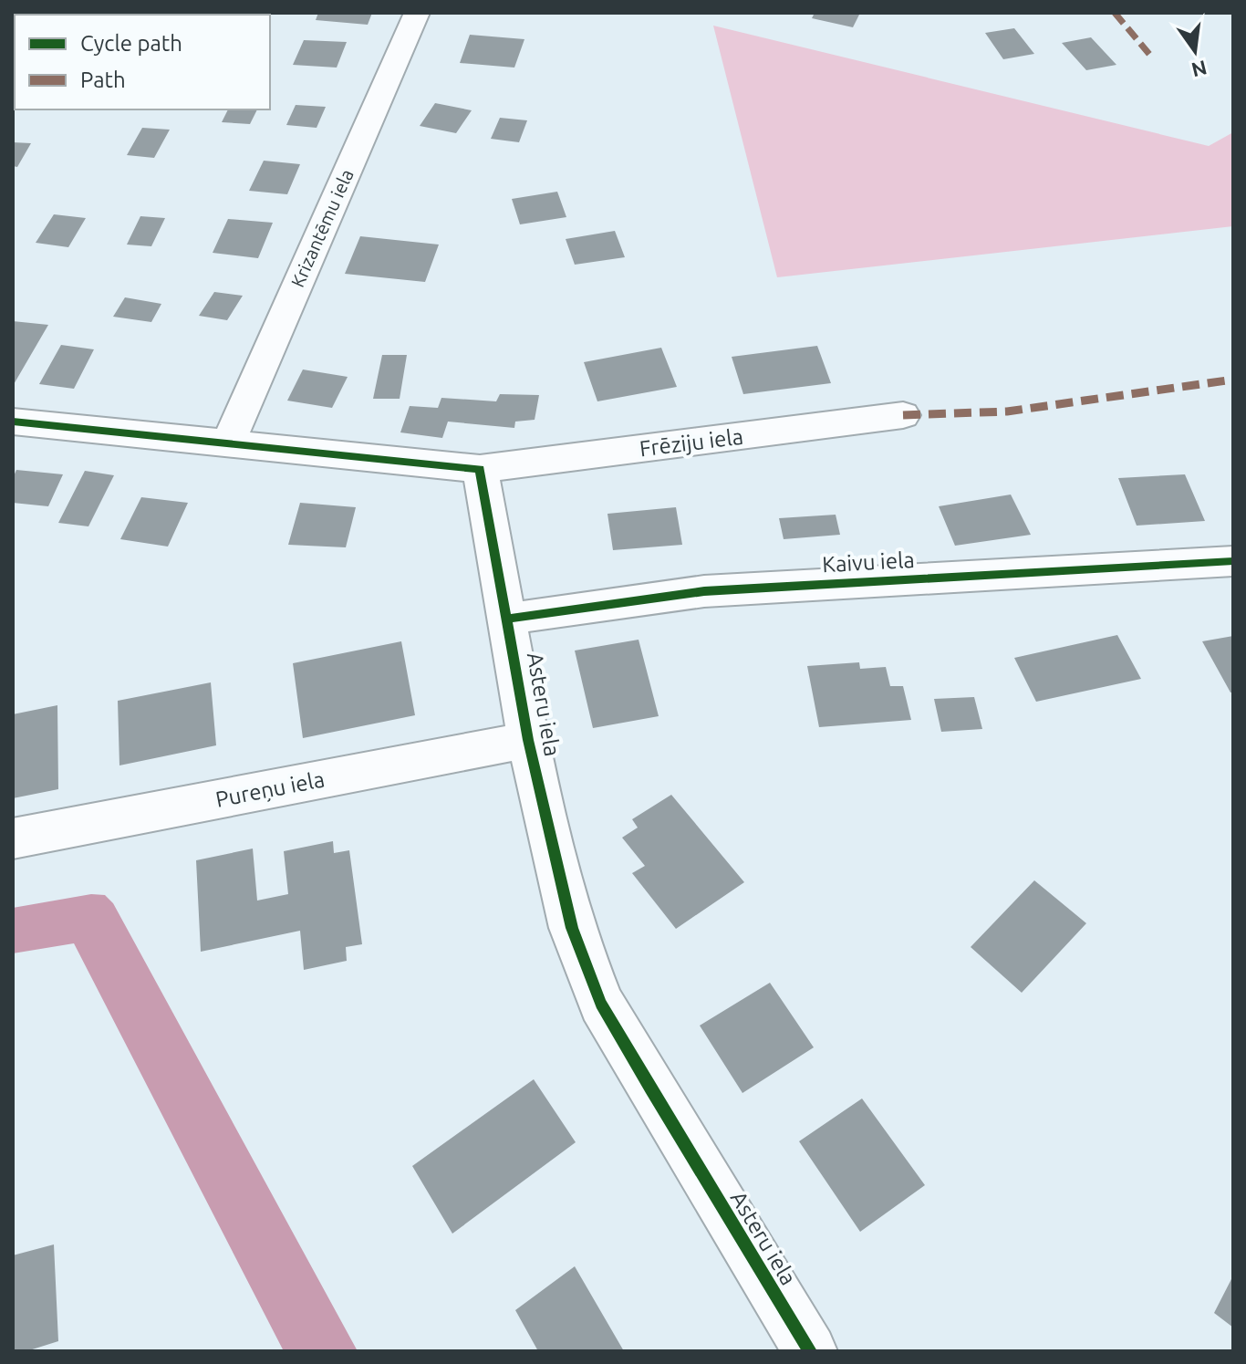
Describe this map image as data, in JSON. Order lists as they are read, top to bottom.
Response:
{
  "streets": {
    "street": [
      "Krizantēmu iela",
      "Frēziju iela",
      "Kaivu iela",
      "Asteru iela",
      "Pureņu iela"
    ]
  },
  "crossings": [
    ["Frēziju iela", "Asteru iela"],
    ["Kaivu iela", "Asteru iela"],
    ["Asteru iela", "Pureņu iela"]
  ],
  "legend": ["Cycle path", "Path"],
  "north": "bottom"
}
